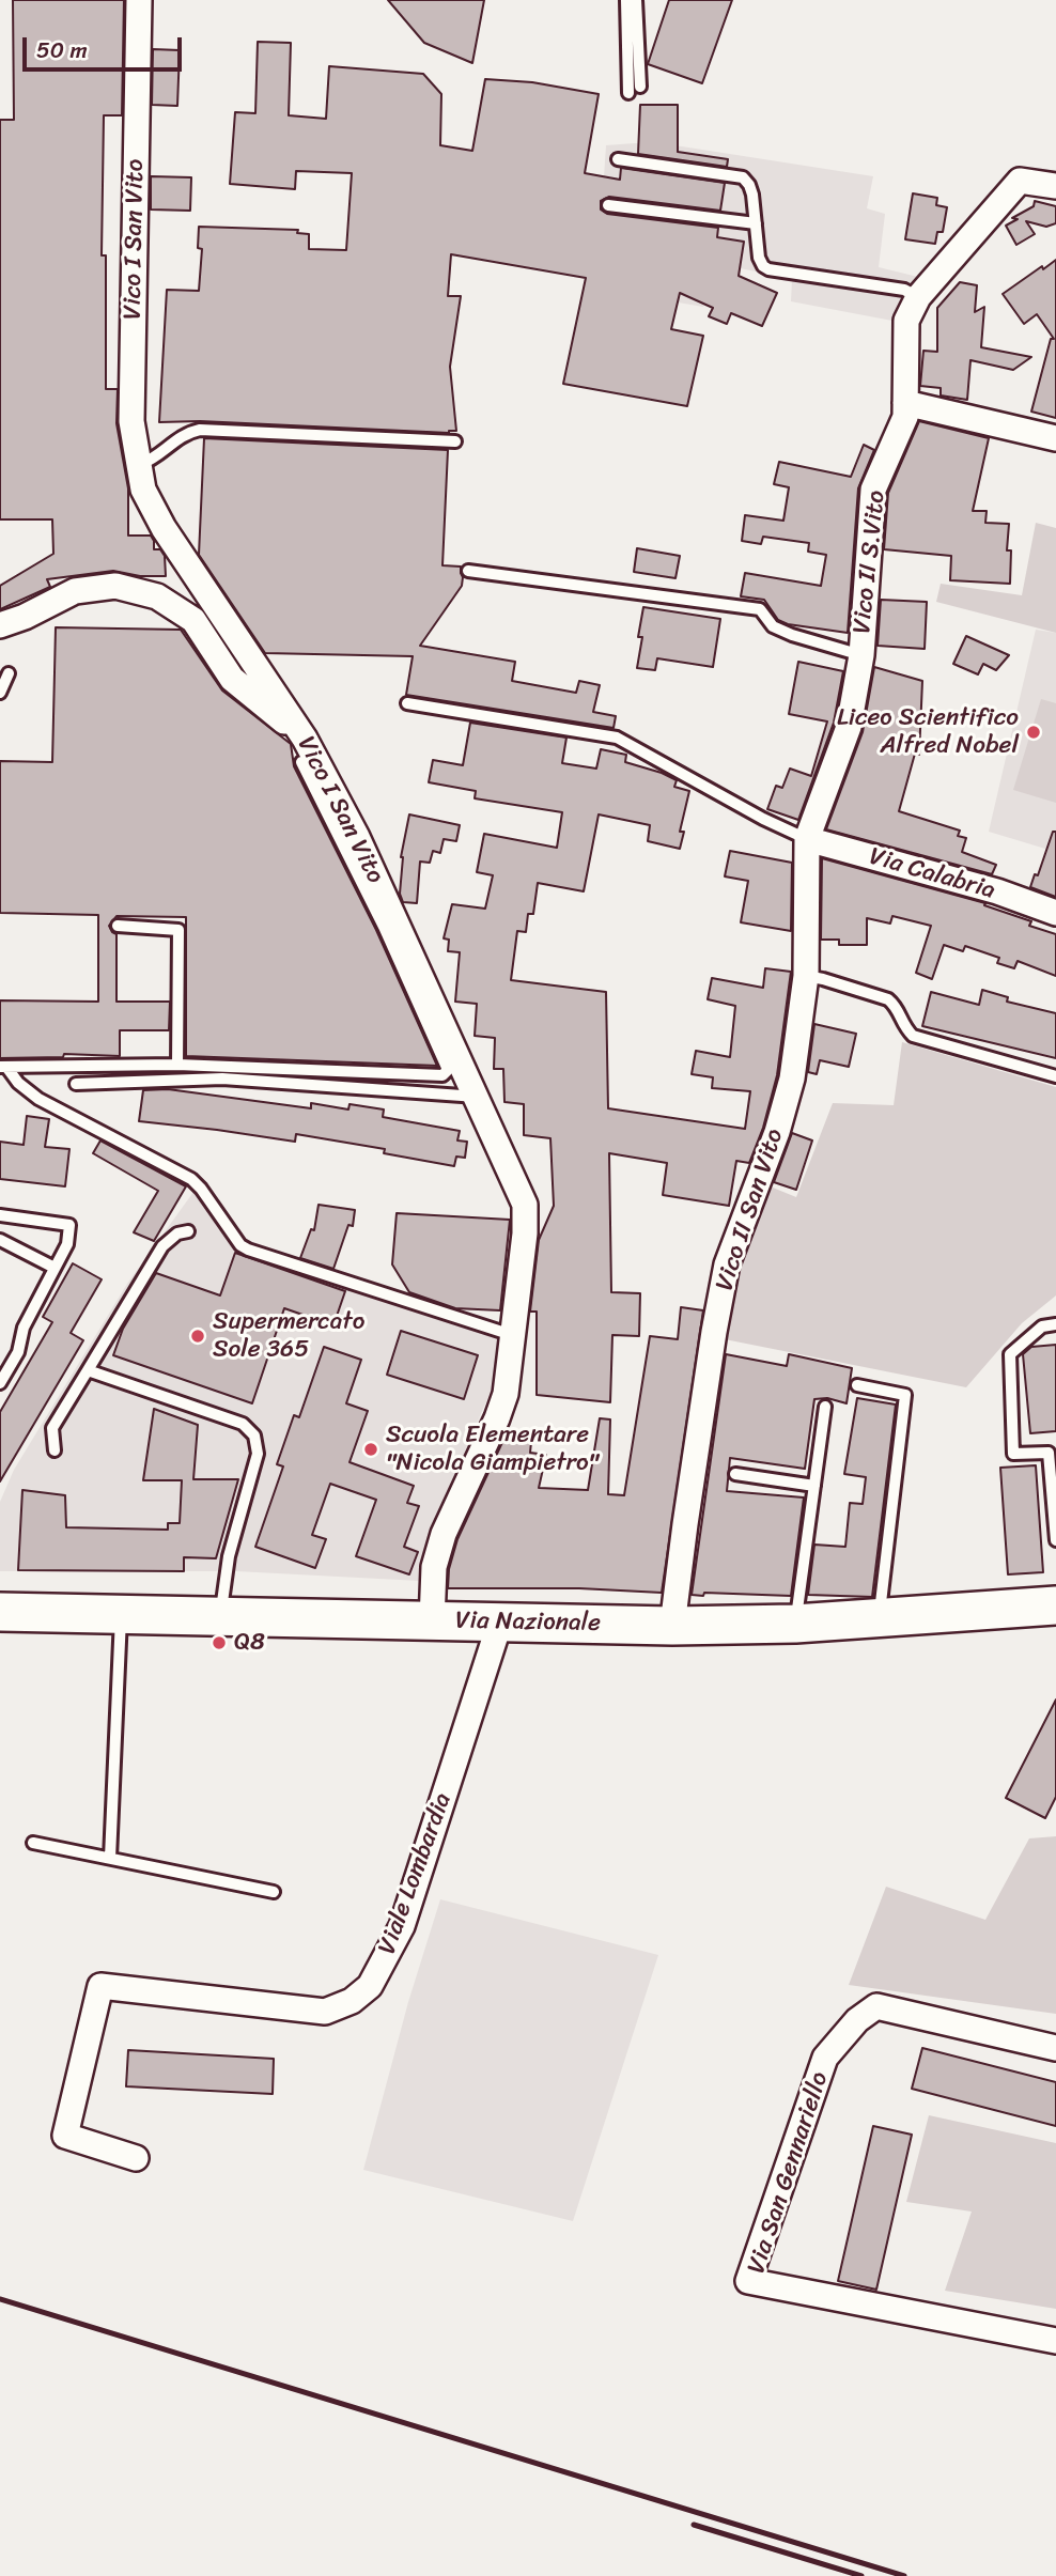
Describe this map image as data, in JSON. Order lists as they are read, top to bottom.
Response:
{
  "streets": {
    "main road": ["Via Nazionale"],
    "street": [
      "Vico I San Vito",
      "Vico II S.Vito",
      "Via Calabria",
      "Vico II San Vito",
      "Viale Lombardia",
      "Via San Gennariello"
    ]
  },
  "crossings": [
    ["Vico I San Vito", "Via Nazionale"],
    ["Vico II S.Vito", "Via Calabria"],
    ["Vico II S.Vito", "Vico II San Vito"],
    ["Via Calabria", "Vico II San Vito"],
    ["Vico II San Vito", "Via Nazionale"],
    ["Via Nazionale", "Viale Lombardia"]
  ],
  "places": [
    "Liceo Scientifico Alfred Nobel",
    "Supermercato Sole 365",
    "Scuola Elementare \"Nicola Giampietro\"",
    "Q8"
  ],
  "scale_bar": "50 m"
}
